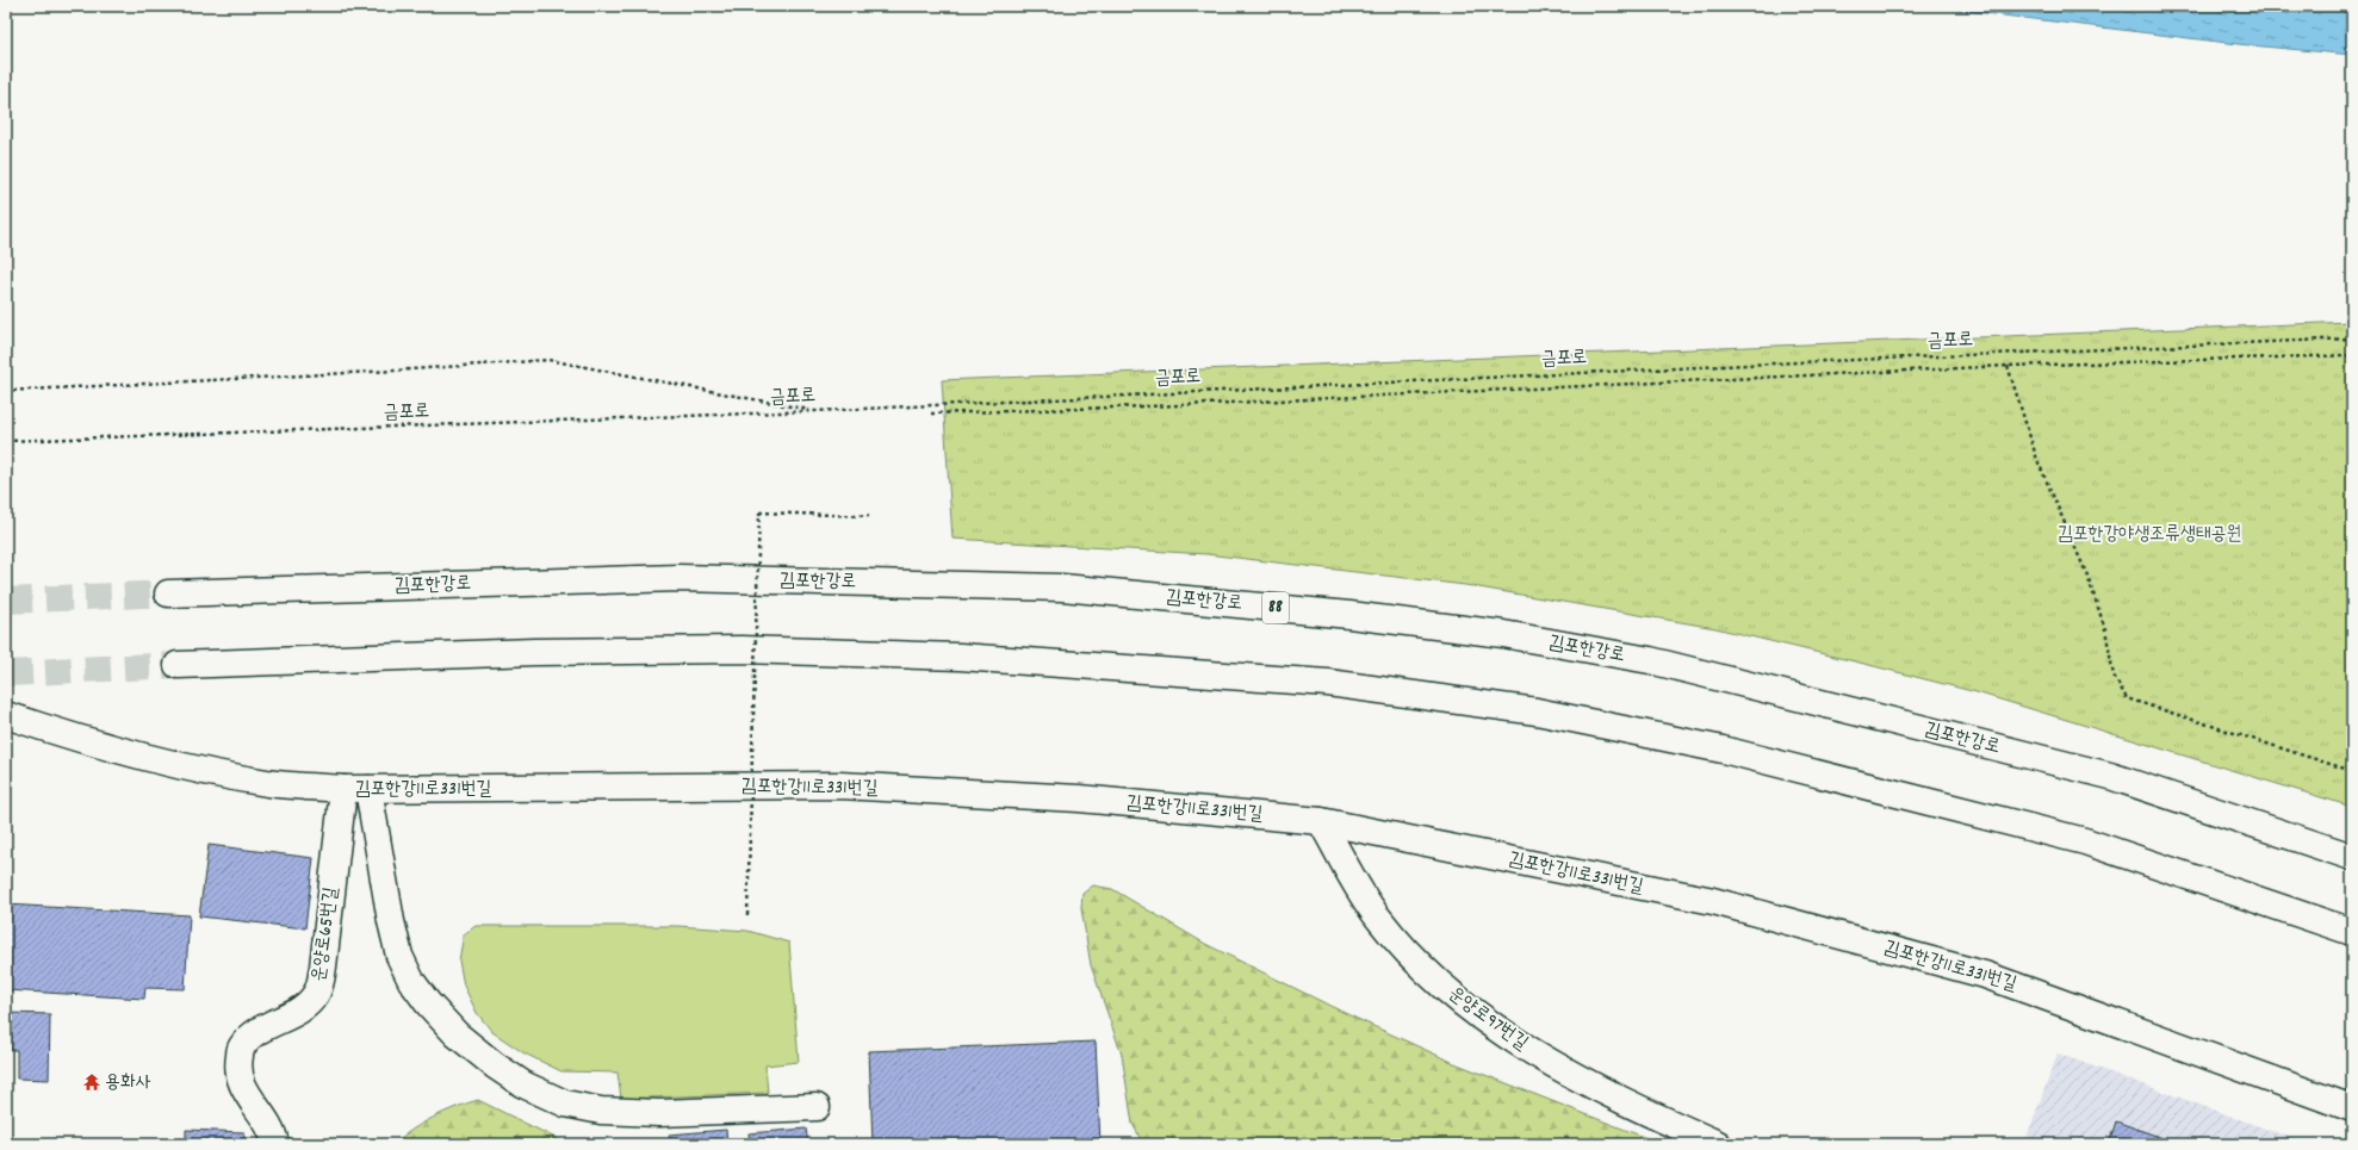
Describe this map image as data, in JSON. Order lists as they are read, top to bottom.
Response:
{
  "streets": {
    "main road": [
      "김포한강로",
      "88",
      "김포한강11로331번길",
      "운양로65번길",
      "운양로97번길"
    ],
    "path": ["금포로"]
  },
  "crossings": [
    ["김포한강11로331번길", "운양로65번길"],
    ["김포한강11로331번길", "운양로97번길"]
  ],
  "parks": ["김포한강야생조류생태공원"],
  "places": {
    "temple": ["용화사"]
  }
}
